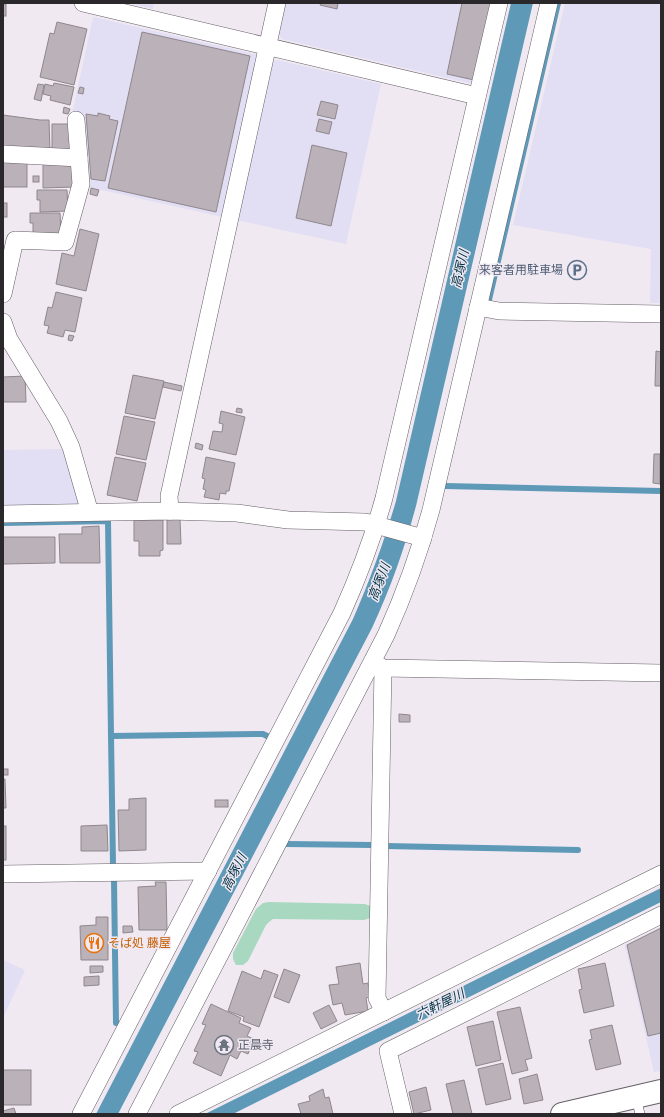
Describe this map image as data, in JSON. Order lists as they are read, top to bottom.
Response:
{
  "water": ["高塚川", "六軒屋川"],
  "places": {
    "parking": ["来客者用駐車場"],
    "restaurant": ["そば処 藤屋"],
    "temple": ["正晨寺"]
  }
}
